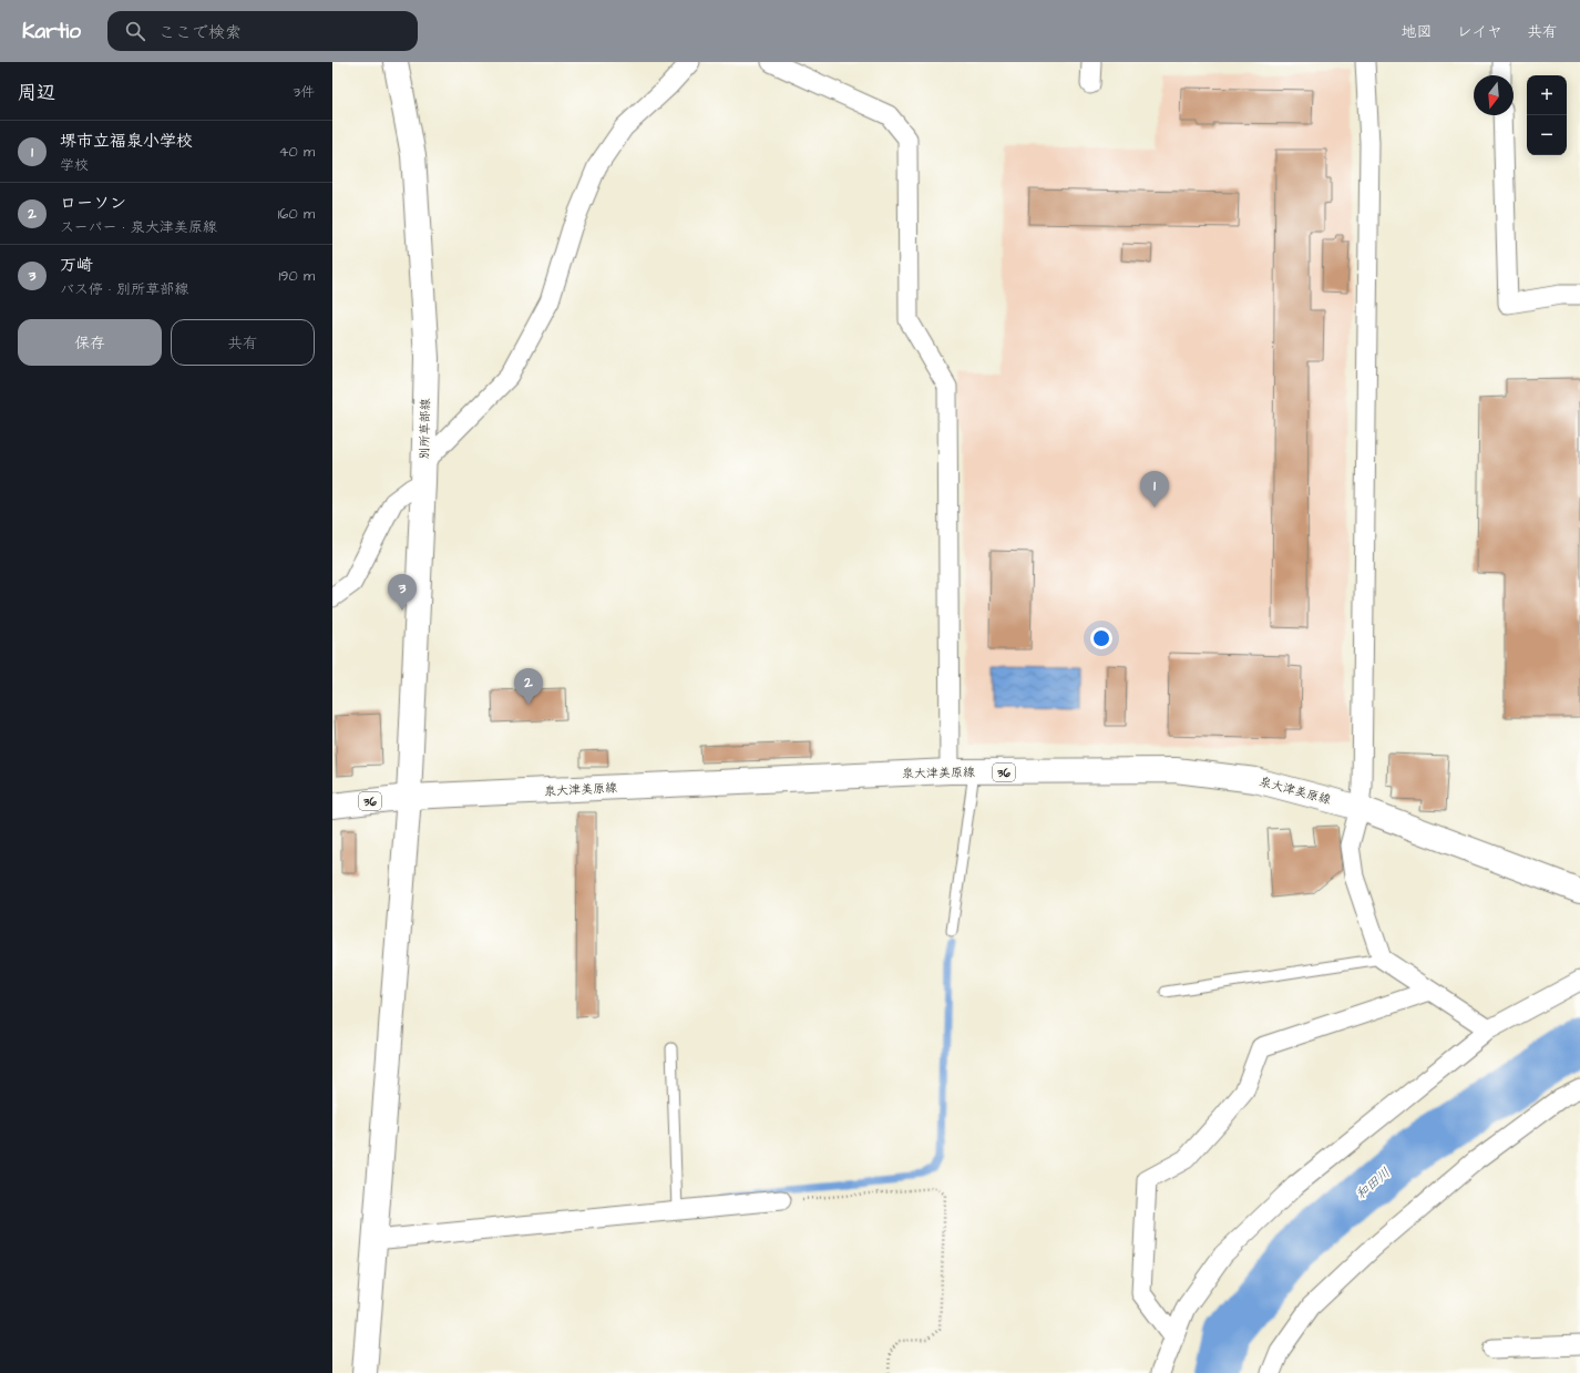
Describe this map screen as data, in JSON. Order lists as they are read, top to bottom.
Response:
{
  "streets": {
    "main road": ["別所草部線", "泉大津美原線", "36"]
  },
  "crossings": [
    ["別所草部線", "泉大津美原線"]
  ],
  "water": ["和田川"],
  "north": "bottom",
  "page": {
    "header": "Kartio",
    "search": "ここで検索",
    "nav": ["地図", "レイヤ", "共有"],
    "heading": ["周辺", "3件"],
    "map_buttons": ["+", "−"],
    "list": [
      {
        "mark": "1",
        "name": "堺市立福泉小学校",
        "note": "学校",
        "value": "40 m"
      },
      {
        "mark": "2",
        "name": "ローソン",
        "note": "スーパー · 泉大津美原線",
        "value": "160 m"
      },
      {
        "mark": "3",
        "name": "万崎",
        "note": "バス停 · 別所草部線",
        "value": "190 m"
      }
    ],
    "buttons": ["保存", "共有"],
    "pins": ["1", "3", "2"]
  }
}
